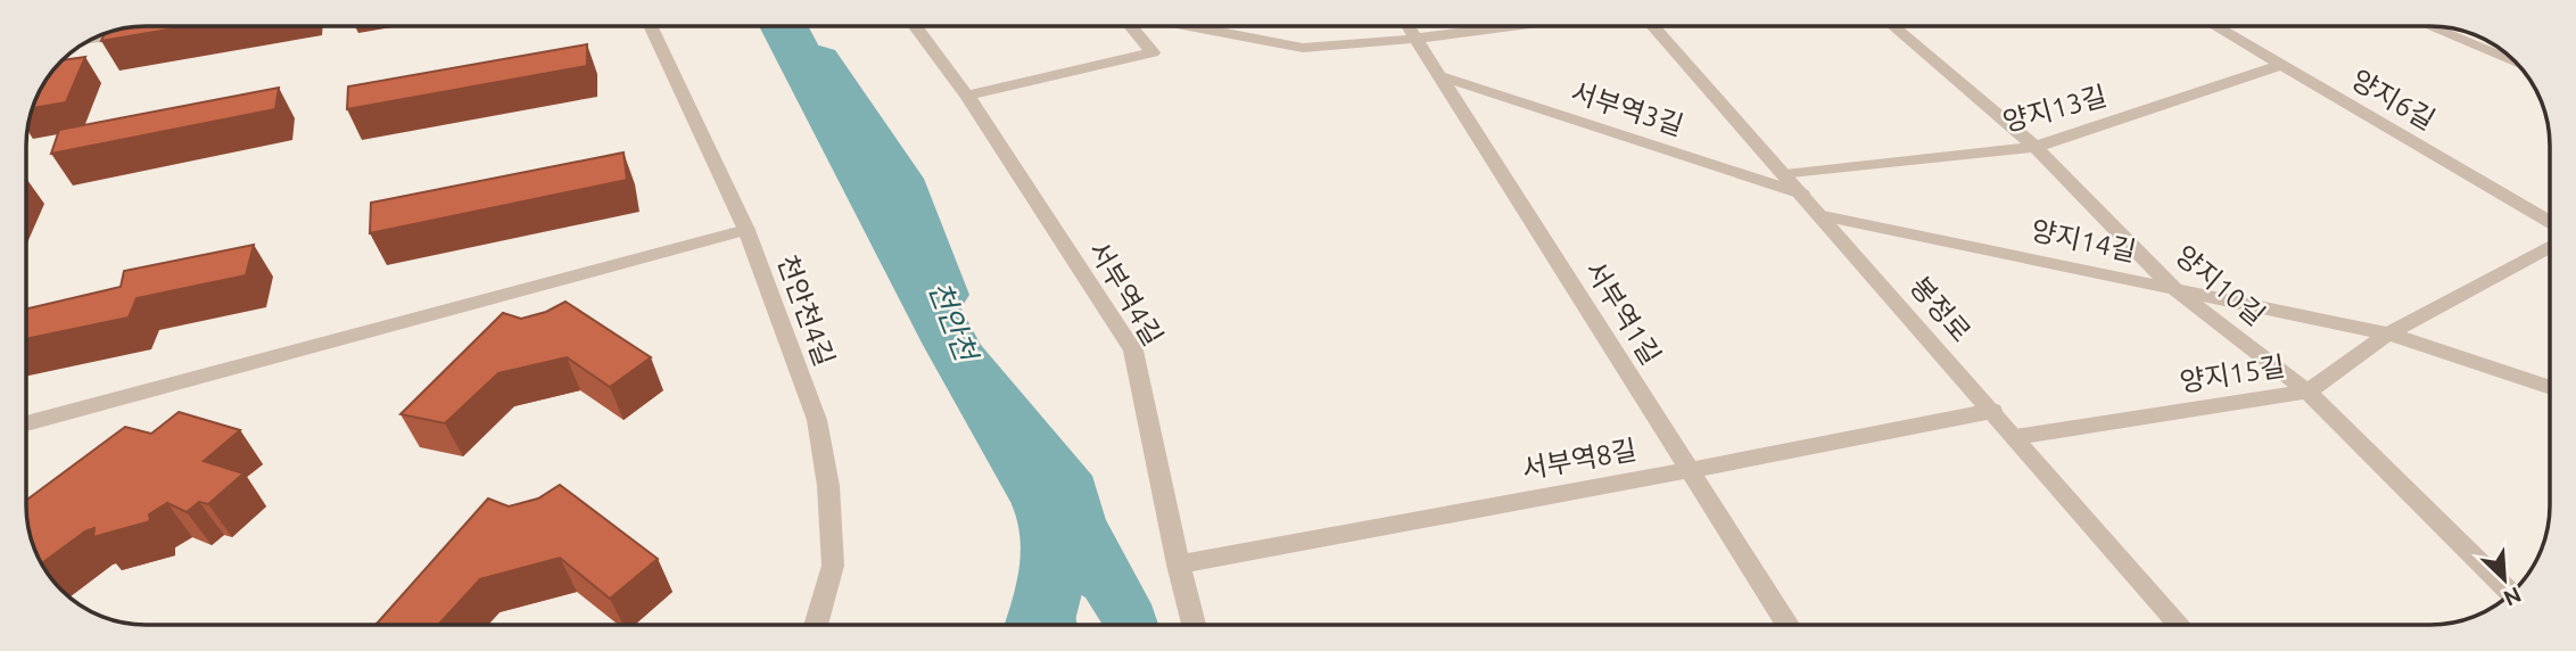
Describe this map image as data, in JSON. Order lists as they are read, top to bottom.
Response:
{
  "streets": {
    "street": [
      "양지6길",
      "서부역3길",
      "양지13길",
      "양지14길",
      "양지10길",
      "서부역4길",
      "봉정로",
      "천안천4길",
      "서부역1길",
      "양지15길",
      "서부역8길"
    ]
  },
  "crossings": [
    ["양지6길", "양지13길"],
    ["서부역3길", "봉정로"],
    ["서부역3길", "서부역1길"],
    ["양지13길", "양지10길"],
    ["양지13길", "봉정로"],
    ["양지14길", "양지10길"],
    ["양지14길", "봉정로"],
    ["양지14길", "양지15길"],
    ["양지10길", "양지15길"],
    ["서부역4길", "서부역8길"],
    ["봉정로", "양지15길"],
    ["봉정로", "서부역8길"],
    ["서부역1길", "서부역8길"]
  ],
  "water": ["천안천"],
  "north": "bottom right"
}
